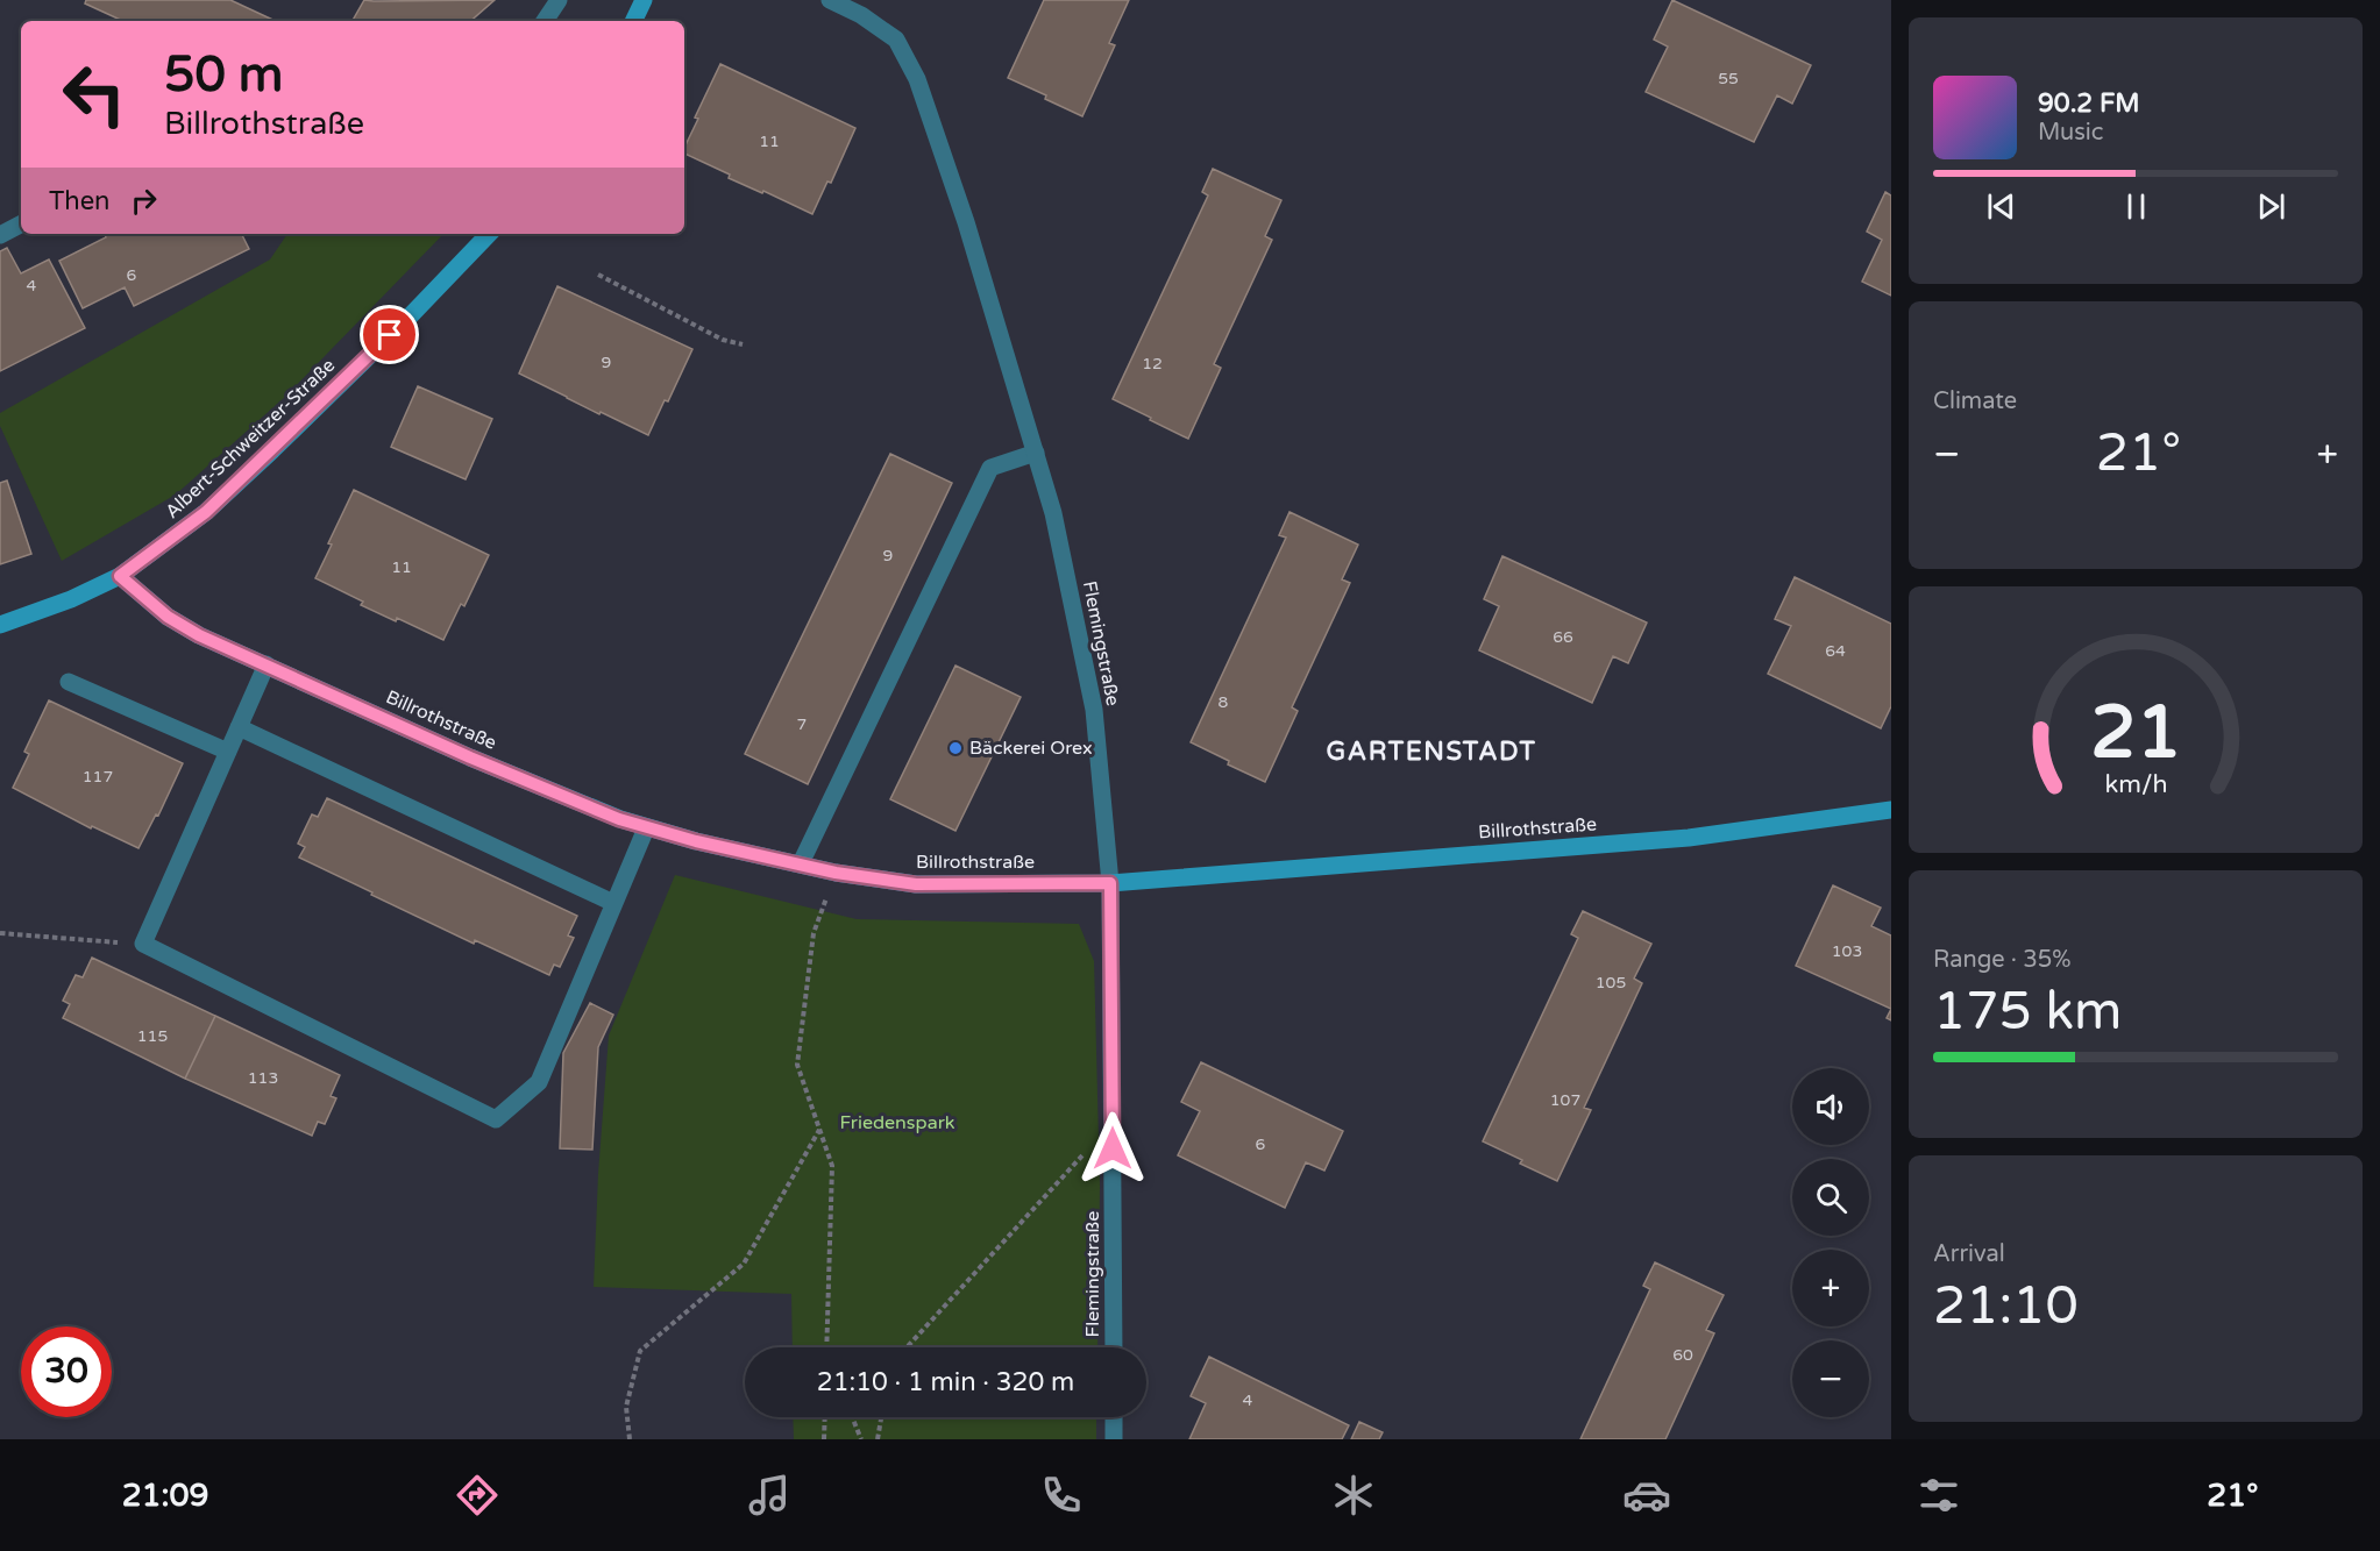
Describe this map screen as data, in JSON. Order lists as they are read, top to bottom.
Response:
{
  "streets": {
    "street": ["Albert-Schweitzer-Straße", "Flemingstraße", "Billrothstraße"]
  },
  "crossings": [
    ["Albert-Schweitzer-Straße", "Billrothstraße"],
    ["Flemingstraße", "Billrothstraße"]
  ],
  "districts": ["GARTENSTADT"],
  "parks": ["Friedenspark"],
  "places": ["Bäckerei Orex"],
  "house_numbers": [
    "55",
    "11",
    "6",
    "4",
    "9",
    "12",
    "9",
    "11",
    "66",
    "64",
    "8",
    "7",
    "117",
    "103",
    "105",
    "115",
    "113",
    "107",
    "6",
    "60",
    "4"
  ],
  "page": {
    "turn": ["50 m", "Billrothstraße"],
    "song": ["90.2 FM", "Music"],
    "then": "Then",
    "tile": [
      "Climate",
      ["Range · 35%", "175 km"],
      ["Arrival", "21:10"]
    ],
    "heat": ["−", "21°", "+"],
    "map_buttons": ["+", "−"],
    "limit": "30",
    "trip": "21:10 · 1 min · 320 m",
    "tabs": ["21:09", "21°"],
    "gauge": ["21", "km/h"]
  }
}
